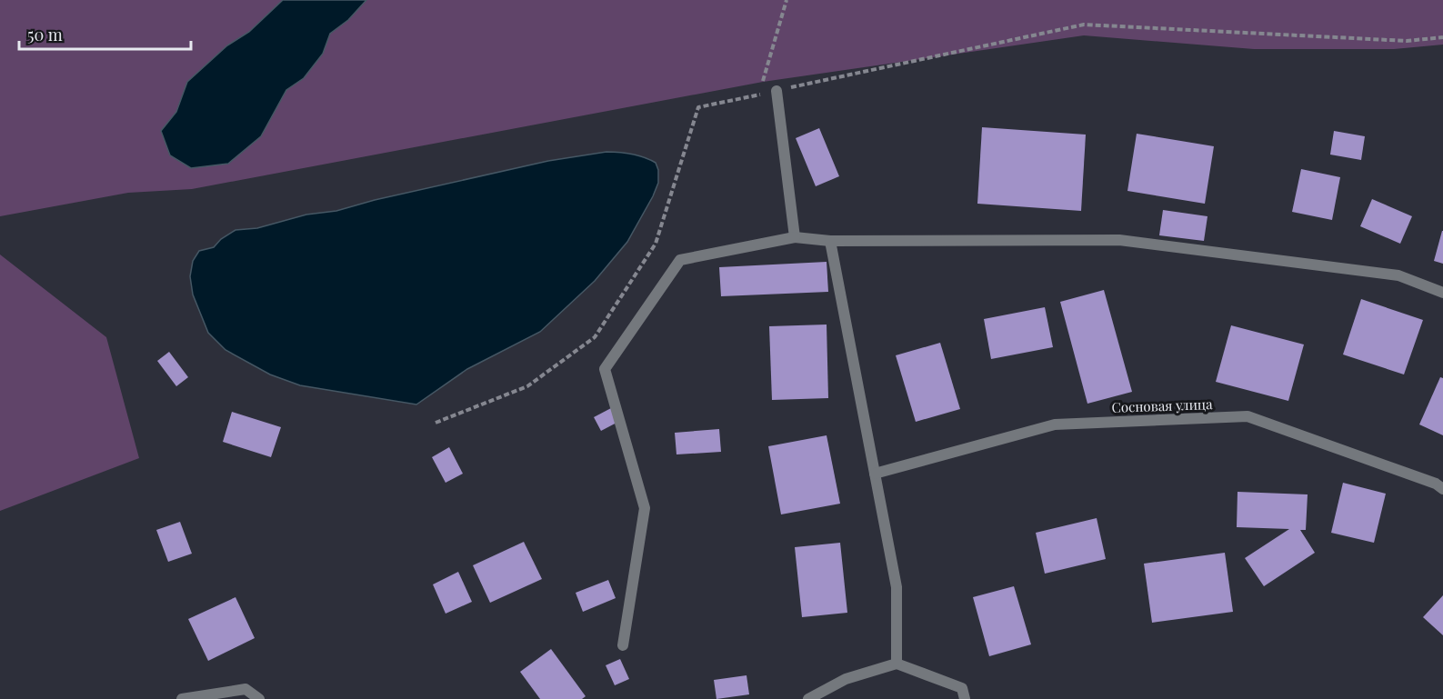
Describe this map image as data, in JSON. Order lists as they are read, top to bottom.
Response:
{
  "streets": {
    "street": ["Сосновая улица"]
  },
  "scale_bar": "50 m"
}
